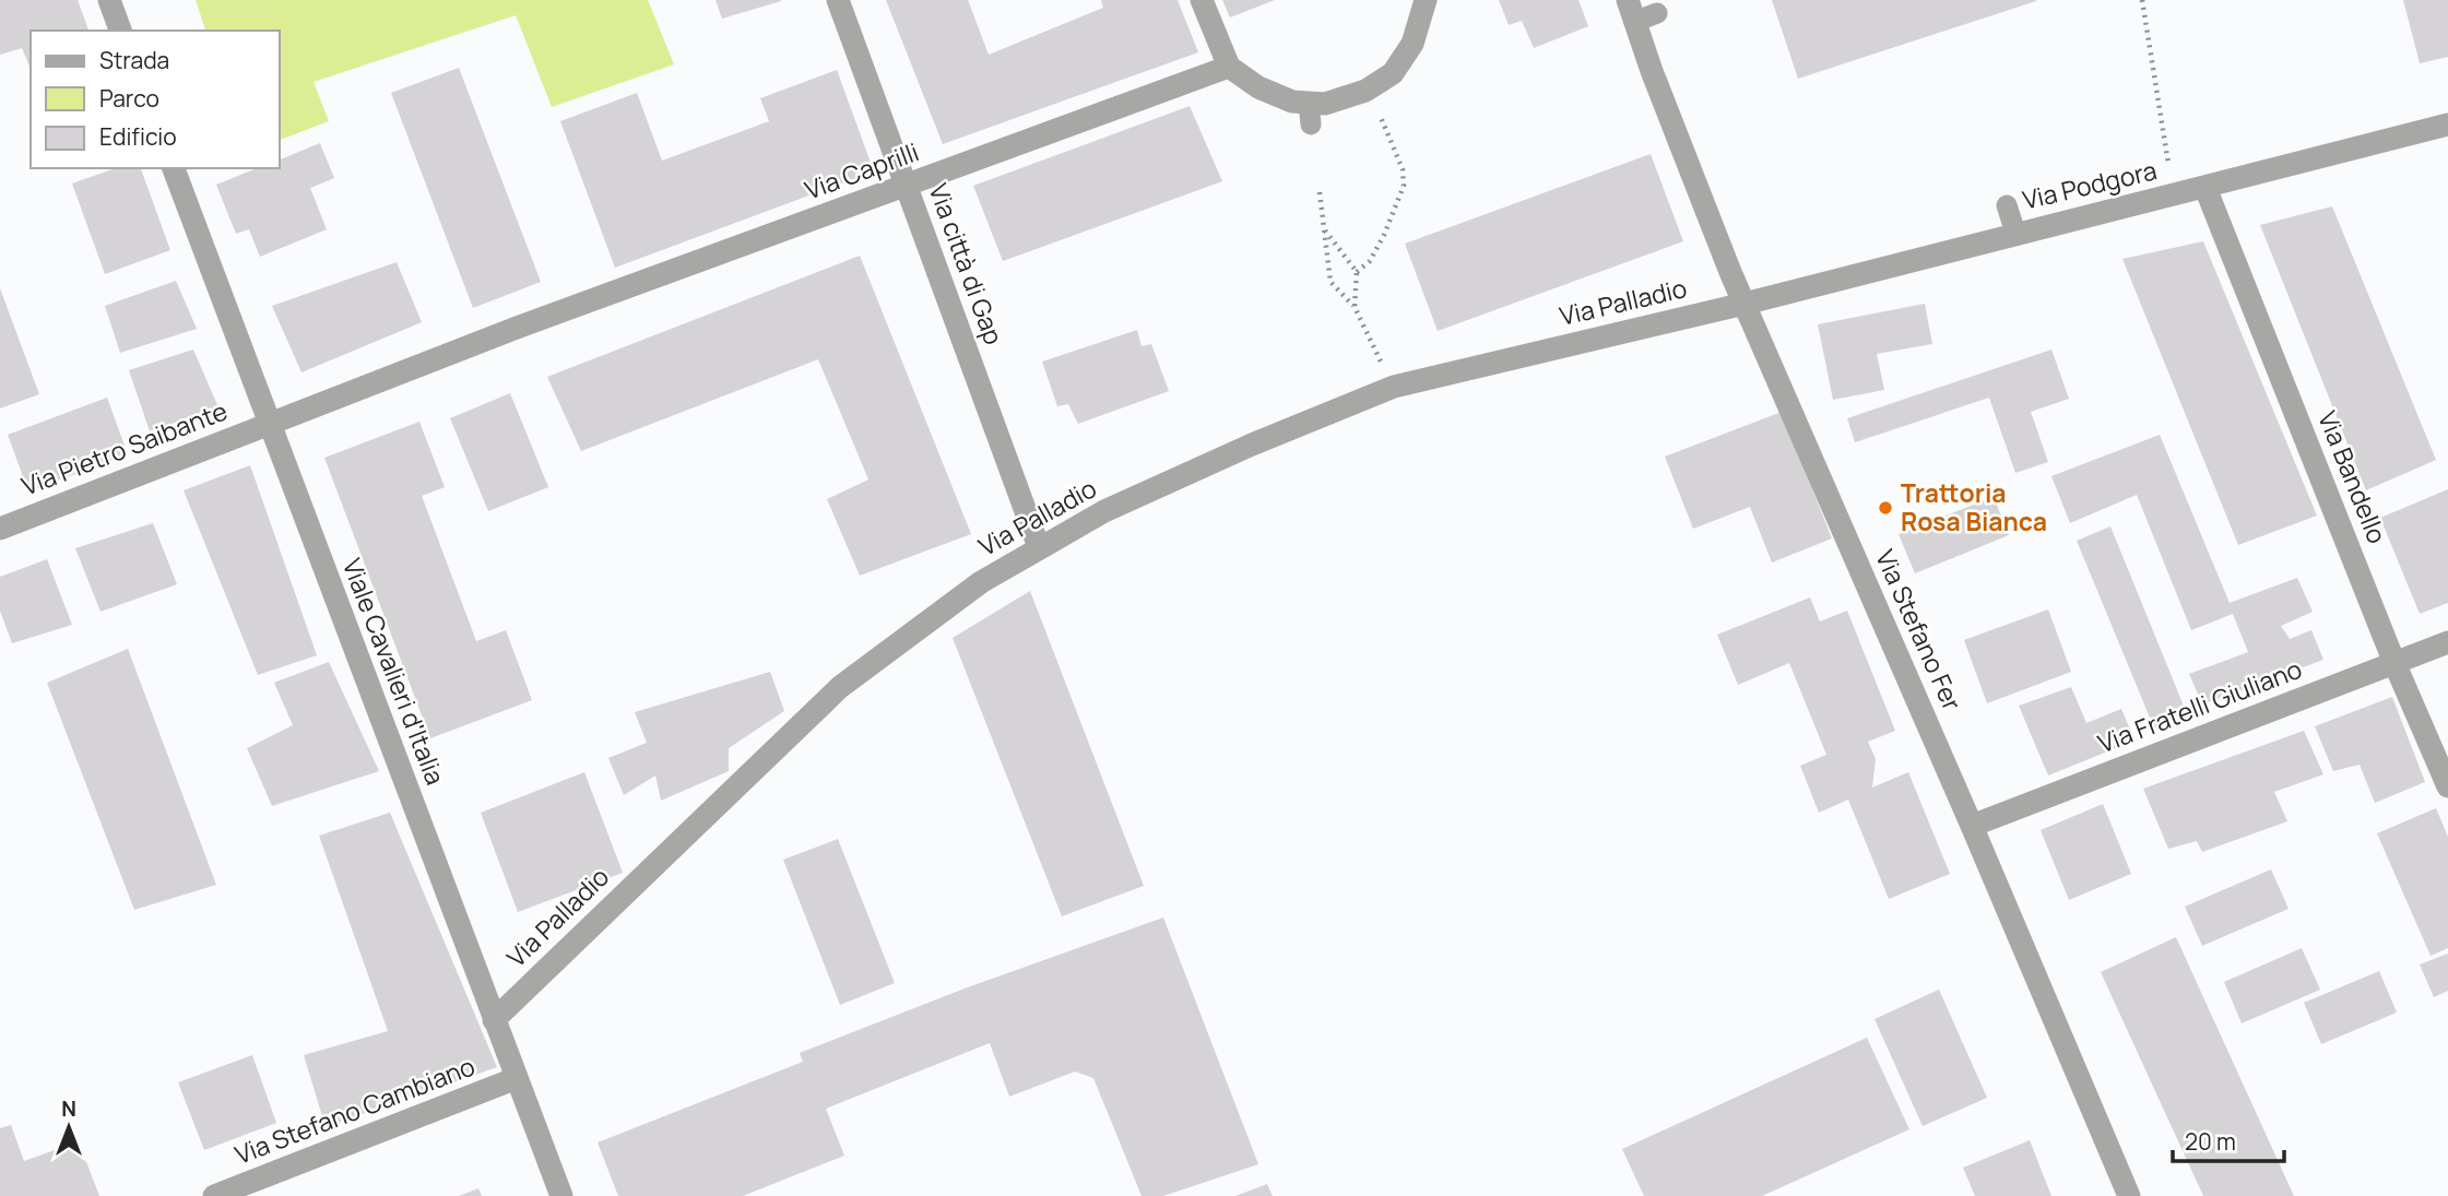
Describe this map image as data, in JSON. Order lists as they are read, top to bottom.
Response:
{
  "streets": {
    "street": [
      "Via Caprilli",
      "Via Podgora",
      "Via città di Gap",
      "Via Palladio",
      "Via Pietro Saibante",
      "Via Bandello",
      "Via Stefano Fer",
      "Viale Cavalieri d'Italia",
      "Via Fratelli Giuliano",
      "Via Stefano Cambiano"
    ]
  },
  "crossings": [
    ["Via Caprilli", "Via città di Gap"],
    ["Via Caprilli", "Via Pietro Saibante"],
    ["Via Caprilli", "Viale Cavalieri d'Italia"],
    ["Via Podgora", "Via Palladio"],
    ["Via Podgora", "Via Bandello"],
    ["Via Podgora", "Via Stefano Fer"],
    ["Via città di Gap", "Via Palladio"],
    ["Via Palladio", "Via Stefano Fer"],
    ["Via Palladio", "Viale Cavalieri d'Italia"],
    ["Via Pietro Saibante", "Viale Cavalieri d'Italia"],
    ["Via Bandello", "Via Fratelli Giuliano"],
    ["Via Stefano Fer", "Via Fratelli Giuliano"],
    ["Viale Cavalieri d'Italia", "Via Stefano Cambiano"]
  ],
  "places": ["Trattoria Rosa Bianca"],
  "legend": ["Strada", "Parco", "Edificio"],
  "scale_bar": "20 m",
  "north": "top"
}
